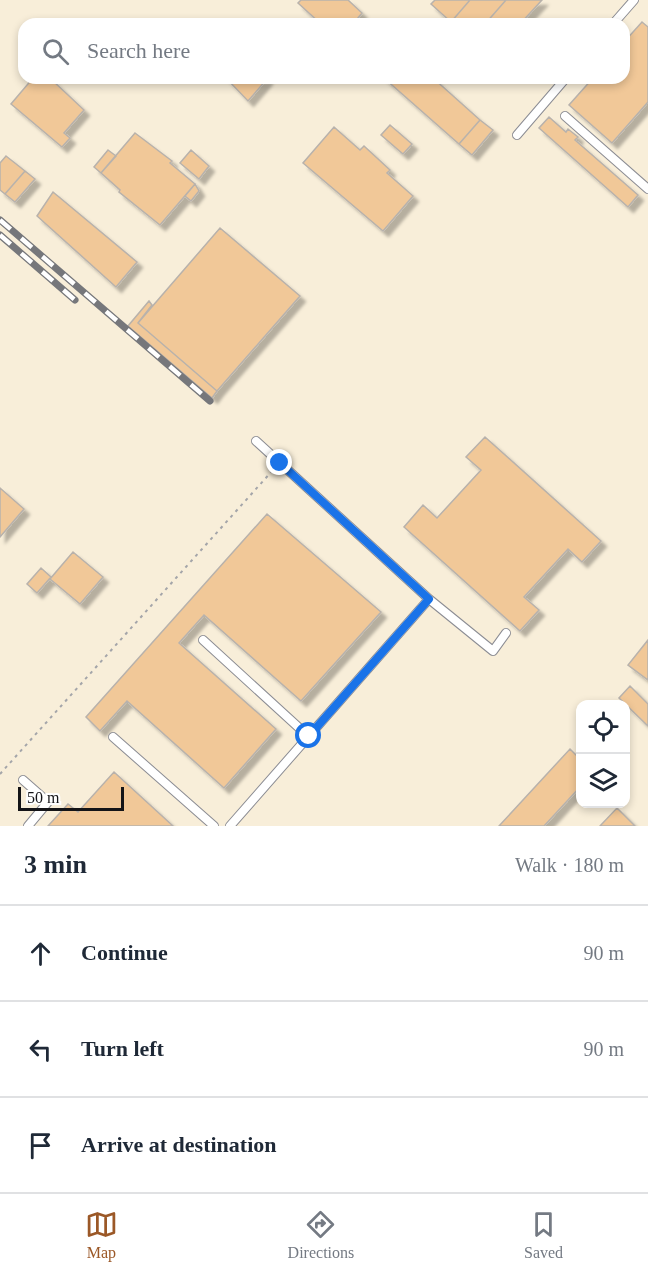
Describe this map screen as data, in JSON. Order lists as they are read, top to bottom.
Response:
{
  "scale_bar": "50 m",
  "page": {
    "search": "Search here",
    "scale": "50 m",
    "heading": ["3 min", "Walk · 180 m"],
    "list": [
      ["Continue", "90 m"],
      ["Turn left", "90 m"],
      "Arrive at destination"
    ],
    "nav": ["Map", "Directions", "Saved"]
  }
}
